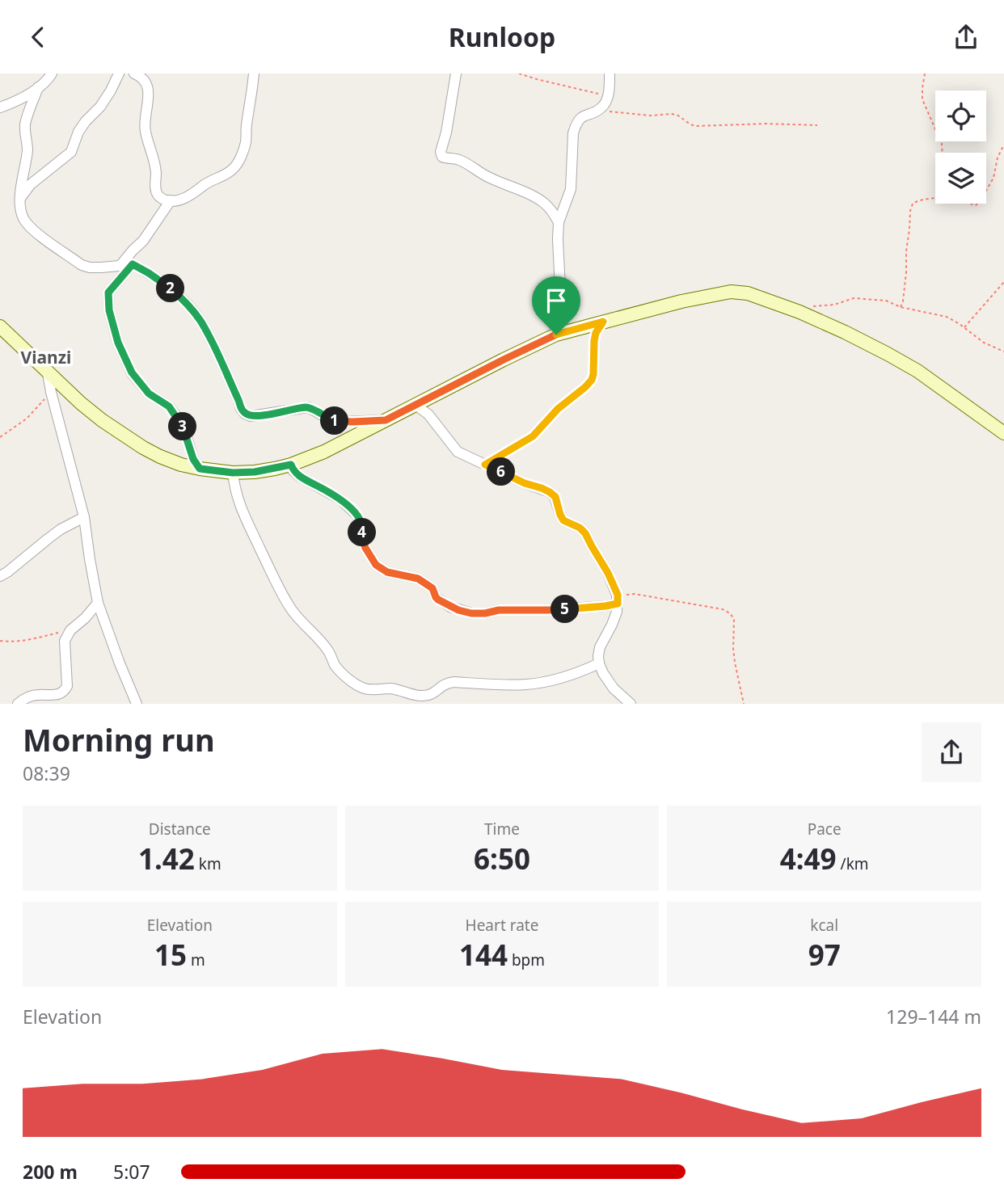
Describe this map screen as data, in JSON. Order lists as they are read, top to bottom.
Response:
{
  "districts": ["Vianzi"],
  "page": {
    "header": "Runloop",
    "pins": [
      "2",
      "1",
      "3",
      "6",
      "4",
      "5"
    ],
    "heading": ["Morning run", "08:39"],
    "stats": [
      ["Distance", "1.42 km"],
      ["Time", "6:50"],
      ["Pace", "4:49 /km"],
      ["Elevation", "15 m"],
      ["Heart rate", "144 bpm"],
      ["kcal", "97"]
    ],
    "chart": ["Elevation", "129–144 m"],
    "list": [
      {
        "name": "200 m",
        "note": "5:07"
      }
    ]
  }
}
